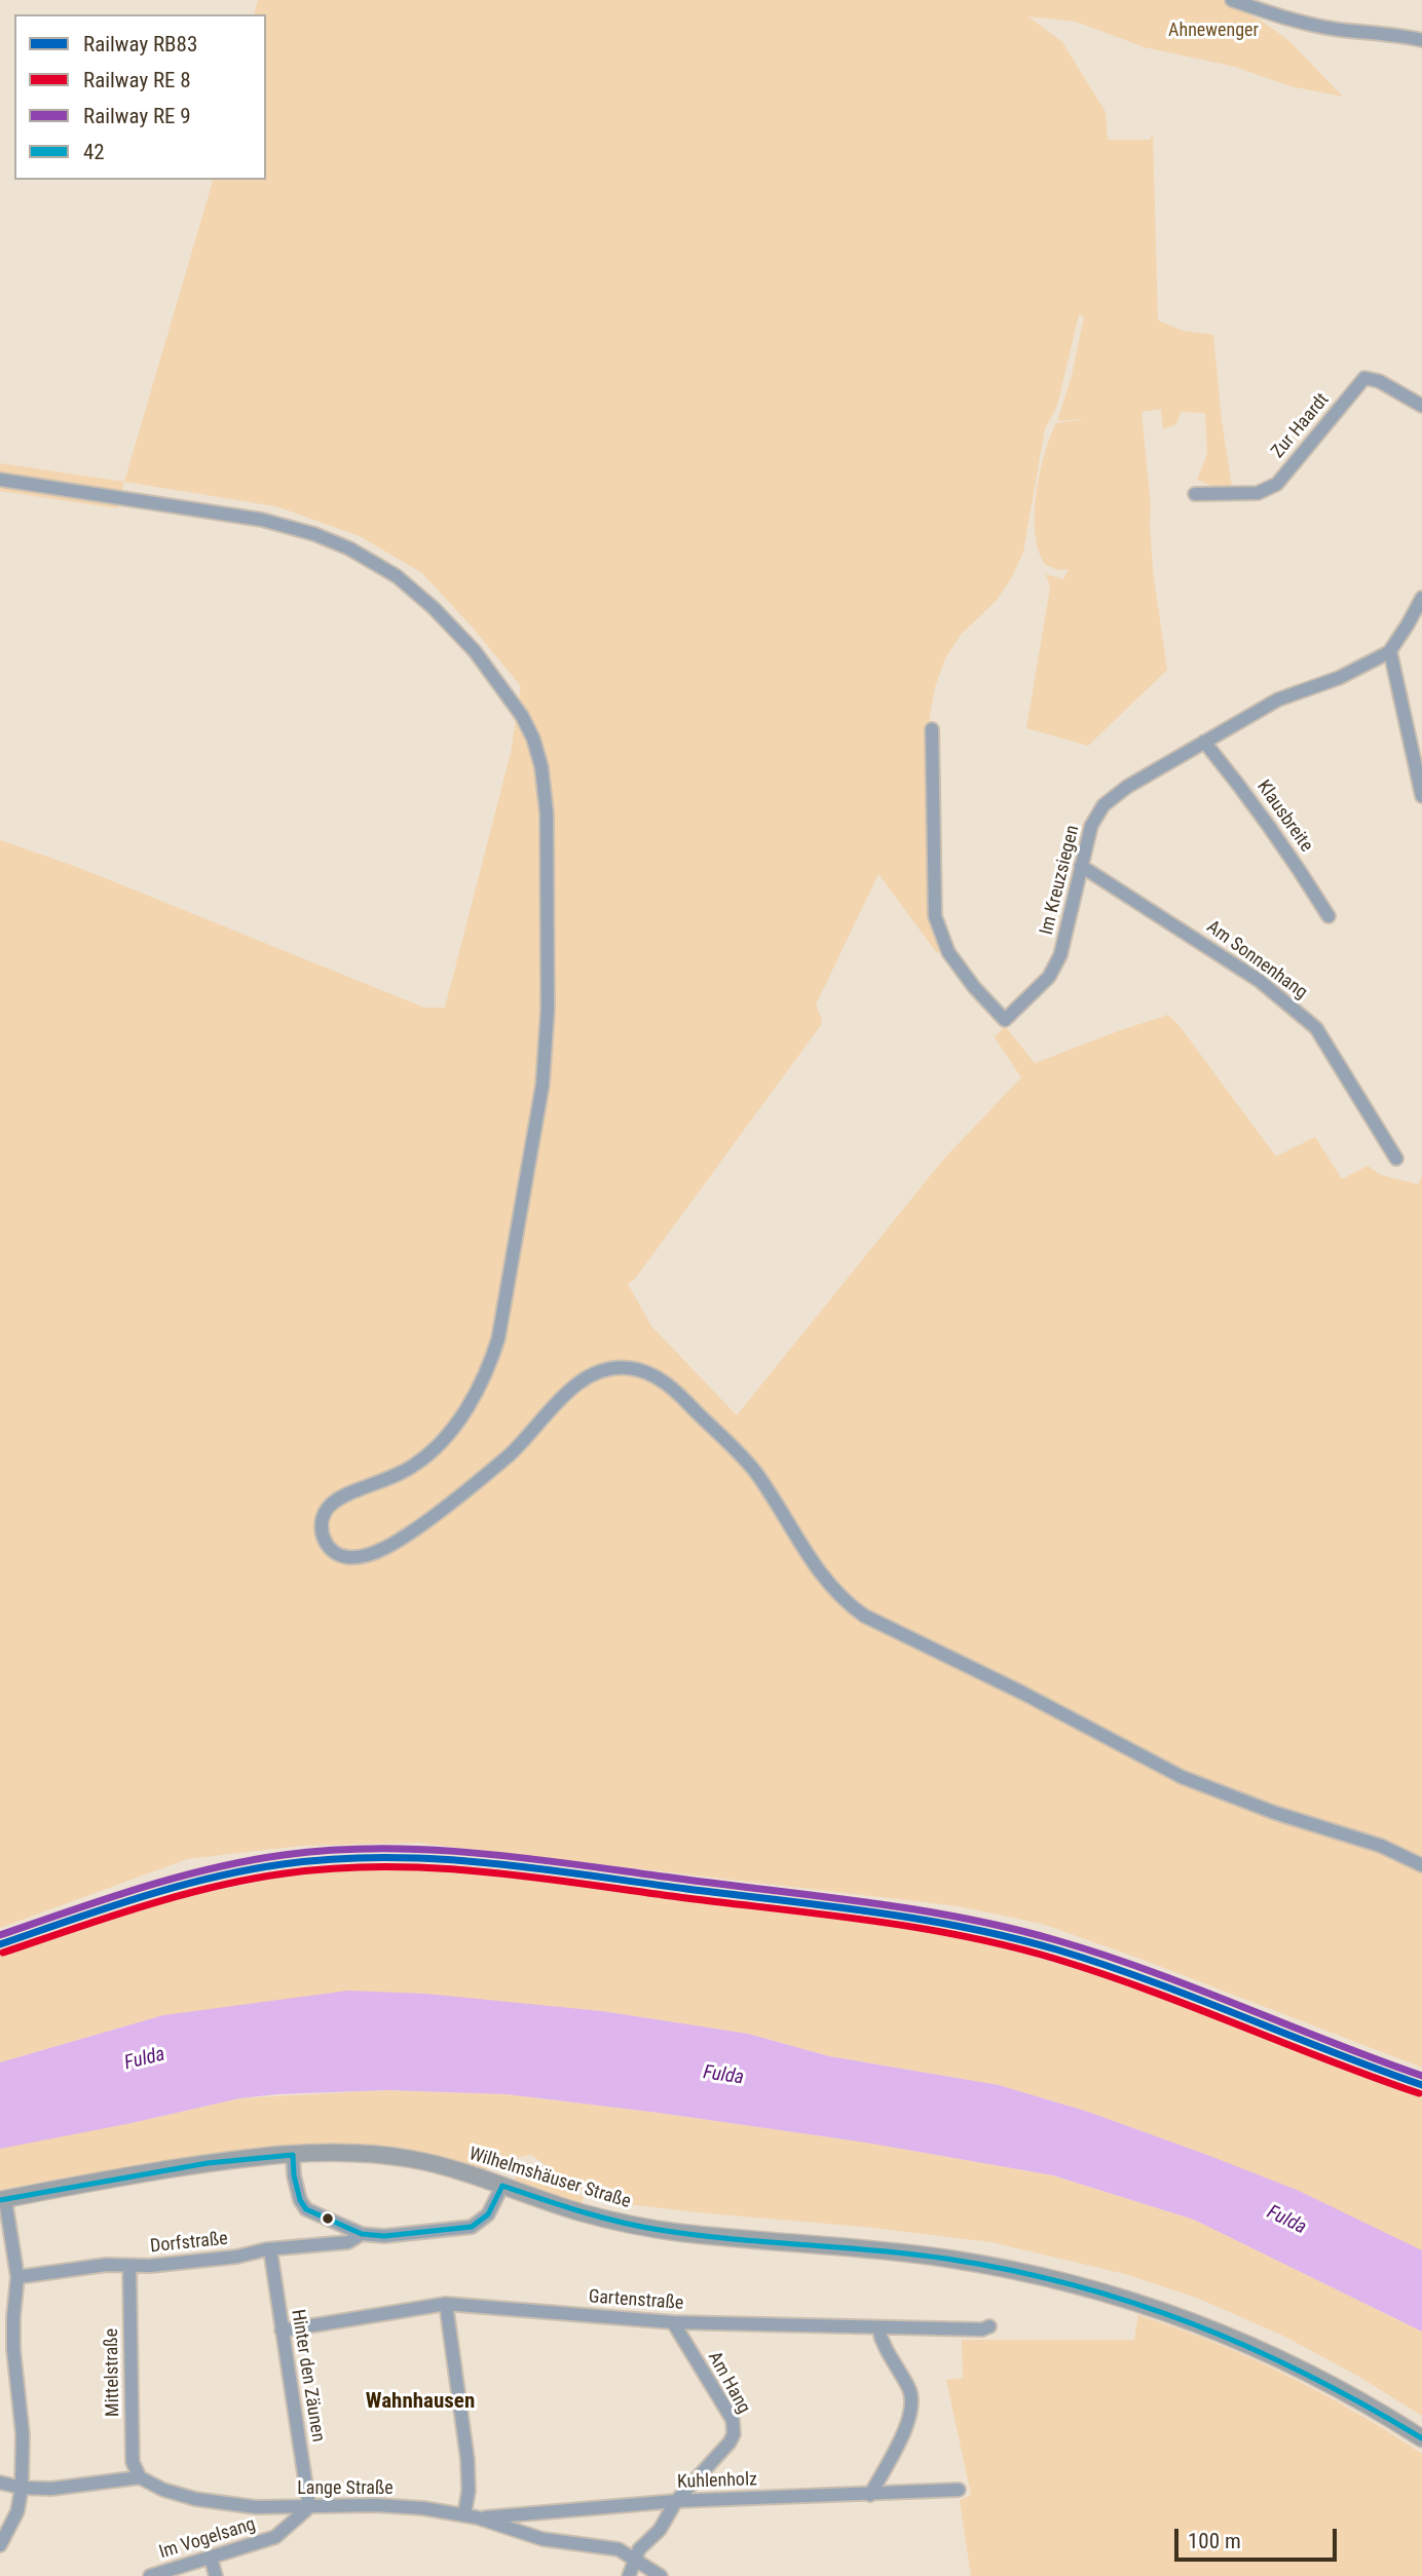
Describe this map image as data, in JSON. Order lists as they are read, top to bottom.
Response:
{
  "streets": {
    "main road": ["Wilhelmshäuser Straße"],
    "street": [
      "Zur Haardt",
      "Klausbreite",
      "Im Kreuzsiegen",
      "Am Sonnenhang",
      "Dorfstraße",
      "Gartenstraße",
      "Mittelstraße",
      "Hinter den Zäunen",
      "Am Hang",
      "Kuhlenholz",
      "Lange Straße",
      "Im Vogelsang"
    ]
  },
  "crossings": [
    ["Klausbreite", "Im Kreuzsiegen"],
    ["Im Kreuzsiegen", "Am Sonnenhang"],
    ["Wilhelmshäuser Straße", "Dorfstraße"],
    ["Dorfstraße", "Mittelstraße"],
    ["Dorfstraße", "Hinter den Zäunen"],
    ["Gartenstraße", "Hinter den Zäunen"],
    ["Gartenstraße", "Am Hang"],
    ["Mittelstraße", "Lange Straße"],
    ["Hinter den Zäunen", "Lange Straße"],
    ["Hinter den Zäunen", "Im Vogelsang"],
    ["Am Hang", "Kuhlenholz"],
    ["Am Hang", "Lange Straße"],
    ["Kuhlenholz", "Lange Straße"],
    ["Lange Straße", "Im Vogelsang"]
  ],
  "districts": ["Wahnhausen"],
  "water": ["Fulda"],
  "parks": ["Ahnewenger"],
  "lines": ["rail line RB83", "transit line 42"],
  "legend": [
    "Railway RB83",
    "Railway RE 8",
    "Railway RE 9",
    "42"
  ],
  "scale_bar": "100 m"
}
